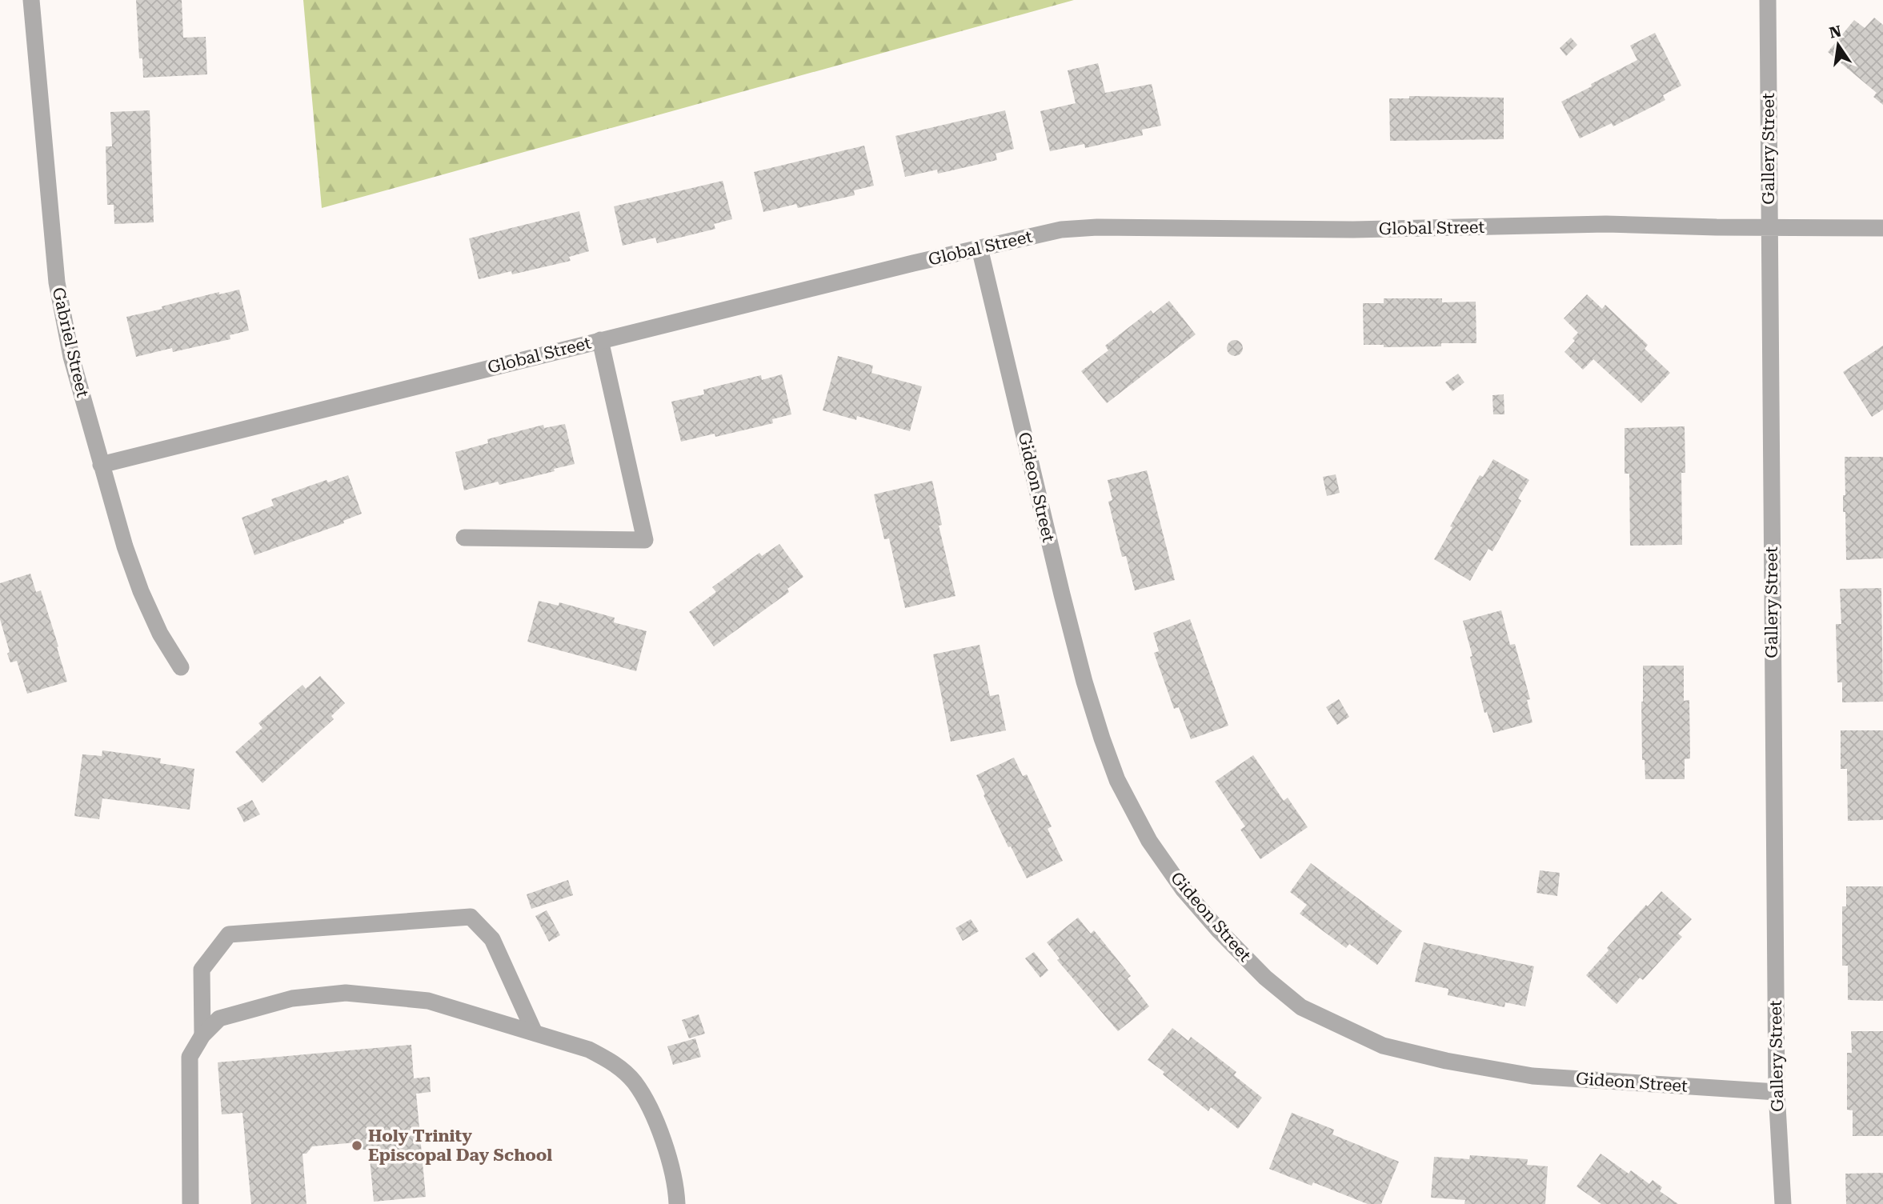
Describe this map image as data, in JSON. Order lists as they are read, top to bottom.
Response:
{
  "streets": {
    "street": [
      "Gallery Street",
      "Global Street",
      "Gabriel Street",
      "Gideon Street"
    ]
  },
  "crossings": [
    ["Gallery Street", "Global Street"],
    ["Gallery Street", "Gideon Street"],
    ["Global Street", "Gabriel Street"],
    ["Global Street", "Gideon Street"]
  ],
  "places": ["Holy Trinity Episcopal Day School"],
  "north": "top"
}
